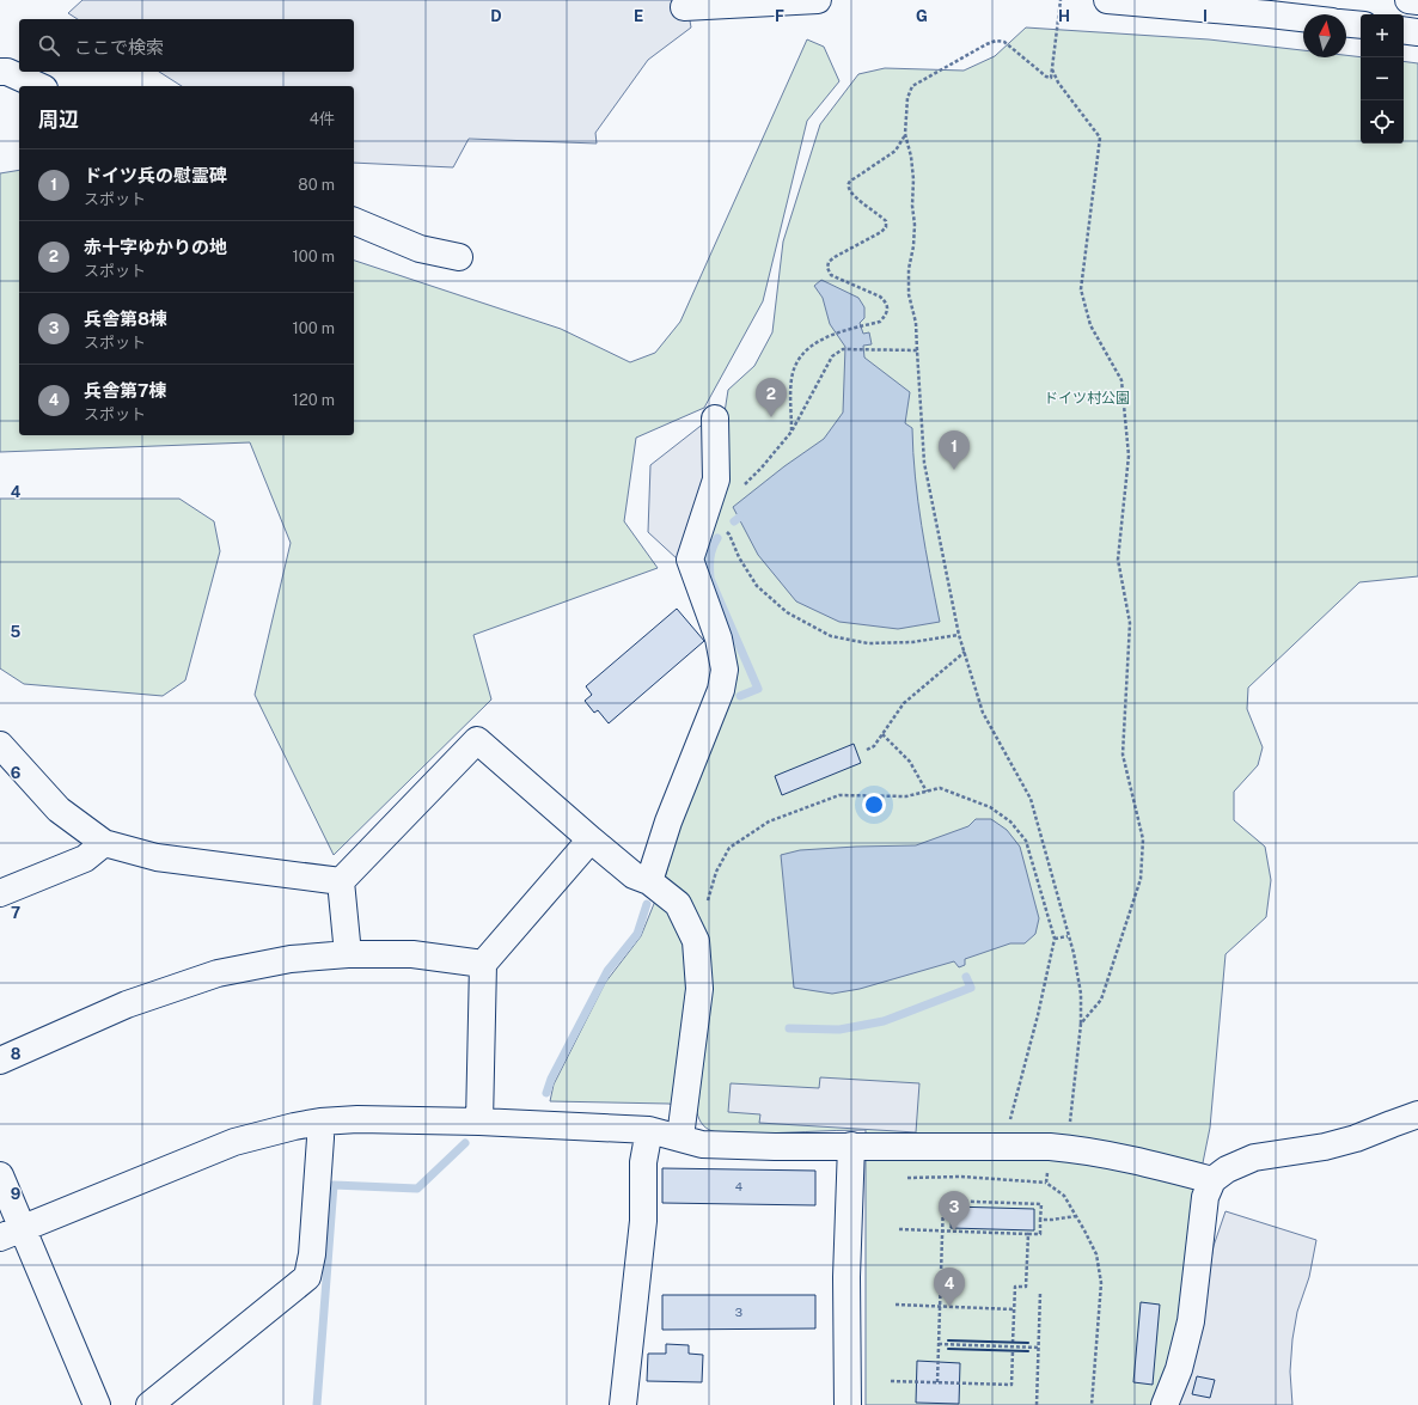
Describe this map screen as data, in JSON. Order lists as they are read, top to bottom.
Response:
{
  "parks": ["ドイツ村公園"],
  "house_numbers": ["4", "3"],
  "north": "top",
  "page": {
    "map_buttons": ["+", "−"],
    "search": "ここで検索",
    "heading": ["周辺", "4件"],
    "list": [
      {
        "mark": "1",
        "name": "ドイツ兵の慰霊碑",
        "note": "スポット",
        "value": "80 m"
      },
      {
        "mark": "2",
        "name": "赤十字ゆかりの地",
        "note": "スポット",
        "value": "100 m"
      },
      {
        "mark": "3",
        "name": "兵舎第8棟",
        "note": "スポット",
        "value": "100 m"
      },
      {
        "mark": "4",
        "name": "兵舎第7棟",
        "note": "スポット",
        "value": "120 m"
      }
    ],
    "pins": [
      "2",
      "1",
      "3",
      "4"
    ]
  },
  "grid": {
    "columns": [
      "D",
      "E",
      "F",
      "G",
      "H",
      "I"
    ],
    "rows": [
      "4",
      "5",
      "6",
      "7",
      "8",
      "9"
    ]
  }
}
